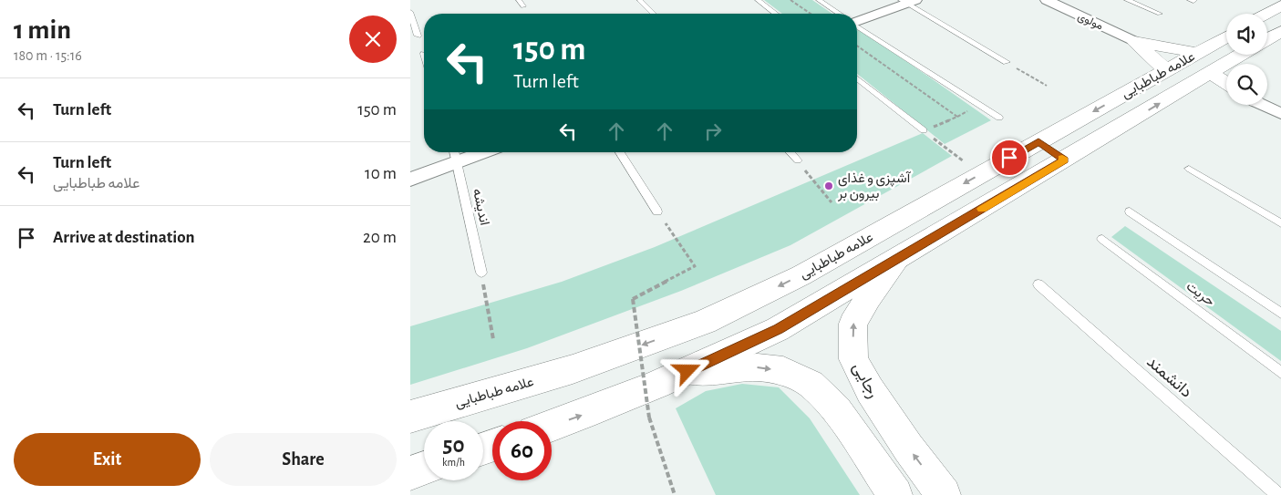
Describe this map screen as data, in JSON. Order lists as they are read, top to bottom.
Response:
{
  "streets": {
    "main road": ["علامه طباطبایی", "رجایی"],
    "street": ["مولوی"],
    "lane": ["اندیشه", "حریت", "دانشمند"]
  },
  "crossings": [
    ["علامه طباطبایی", "رجایی"]
  ],
  "one_way": ["رجایی"],
  "places": ["آشپزی و غذای بیرون بر"],
  "page": {
    "heading": ["1 min", "180 m · 15:16"],
    "turn": ["150 m", "Turn left"],
    "list": [
      {
        "name": "Turn left",
        "value": "150 m"
      },
      {
        "name": "Turn left",
        "note": "علامه طباطبایی",
        "value": "10 m"
      },
      {
        "name": "Arrive at destination",
        "value": "20 m"
      }
    ],
    "speed": "50 km/h",
    "limit": "60",
    "buttons": ["Exit", "Share"]
  }
}
